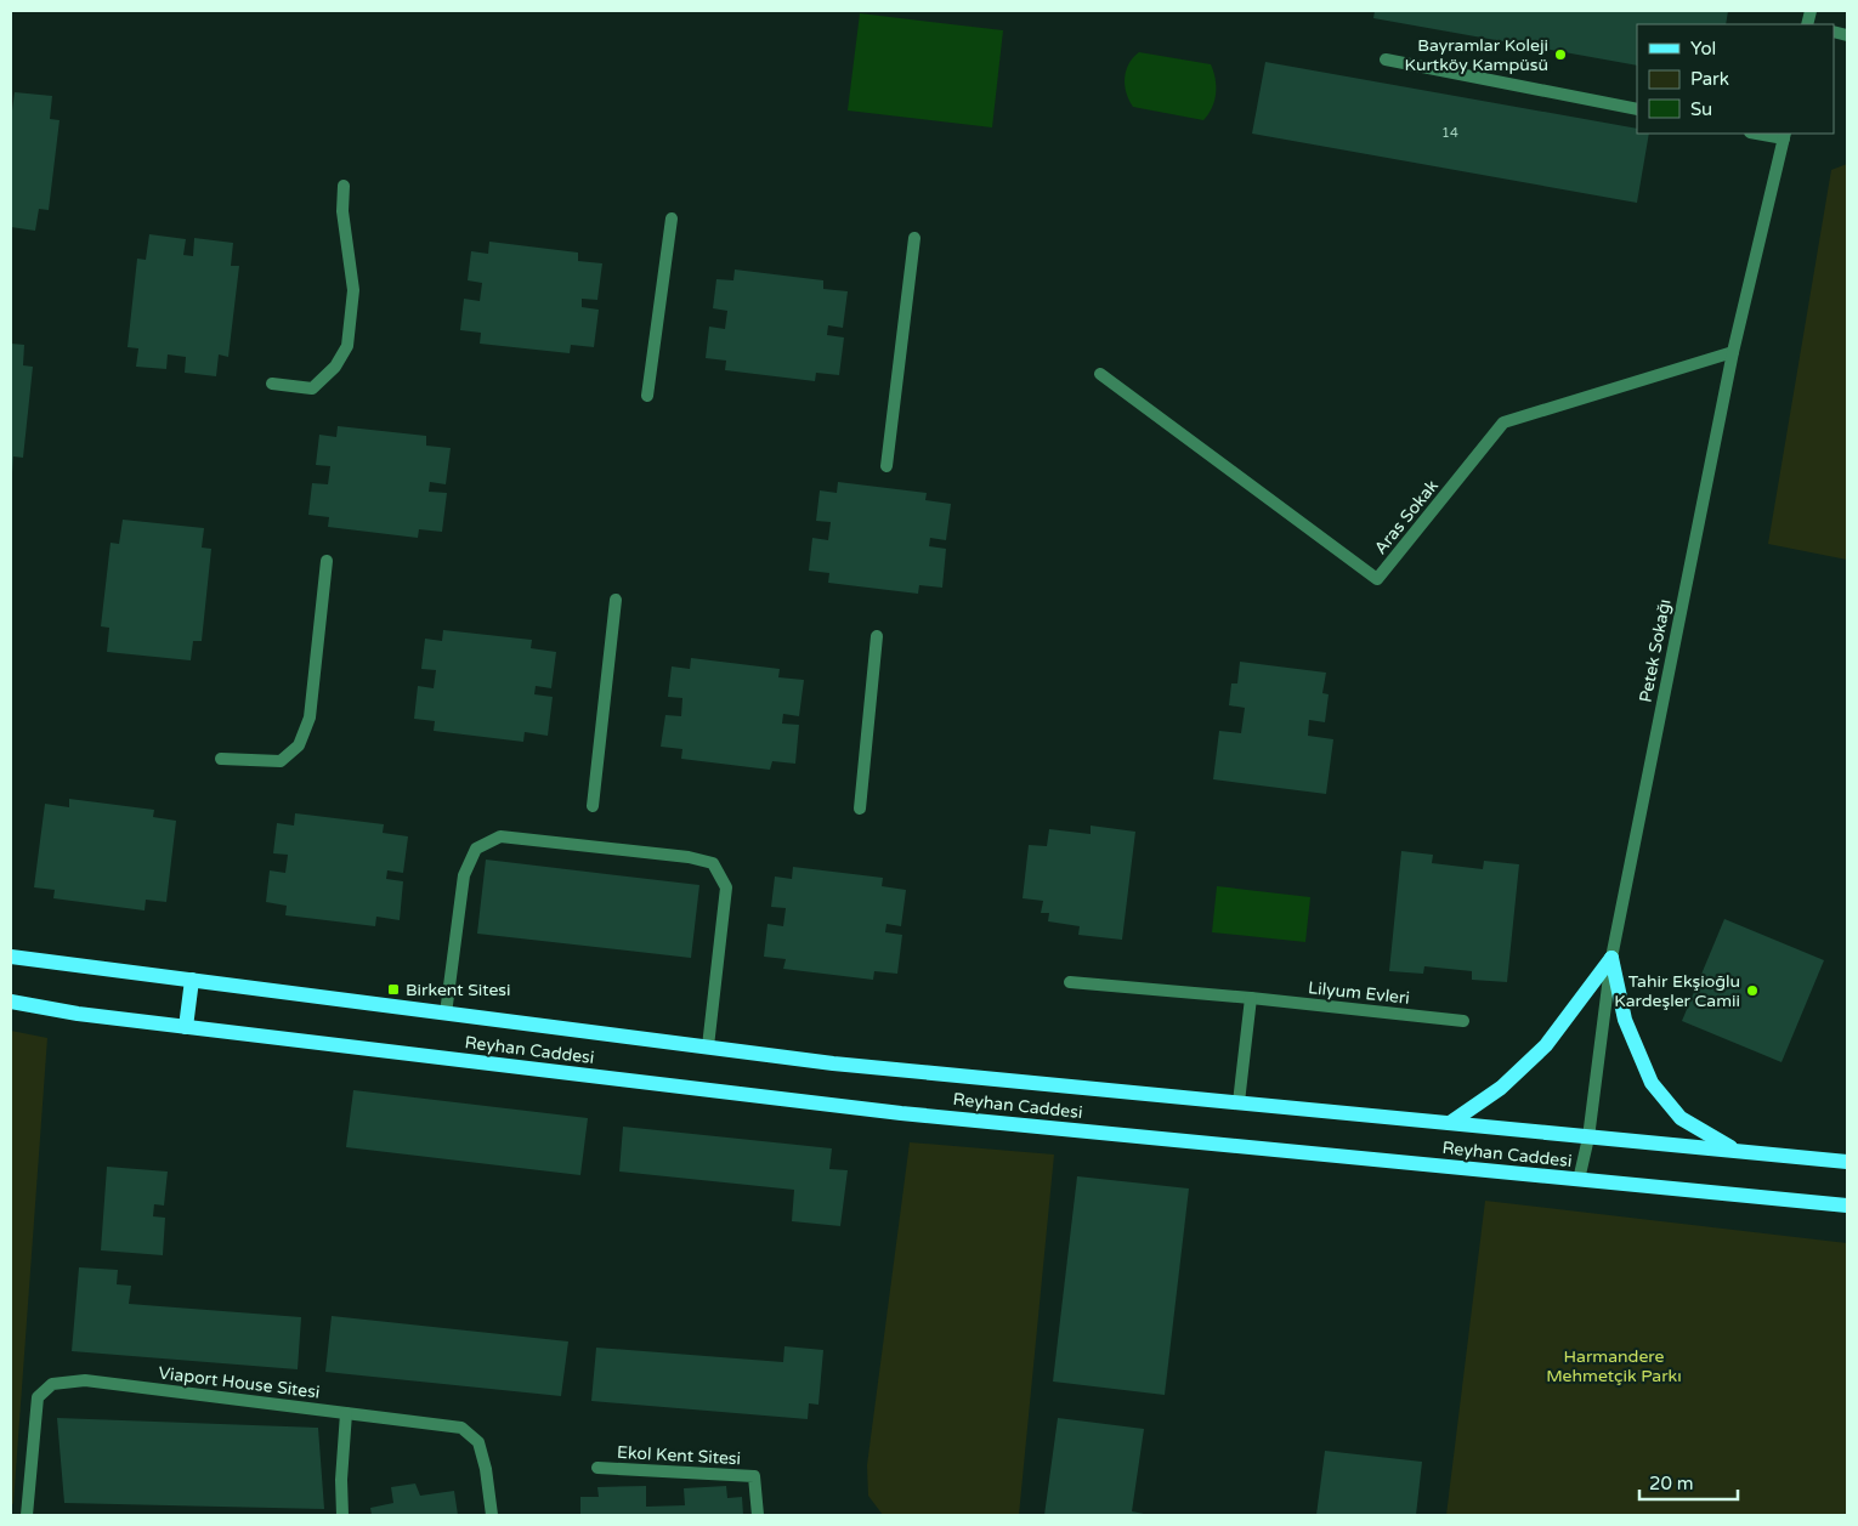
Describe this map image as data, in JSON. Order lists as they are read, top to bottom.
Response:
{
  "streets": {
    "main road": ["Reyhan Caddesi"],
    "street": [
      "Aras Sokak",
      "Petek Sokağı",
      "Lilyum Evleri",
      "Viaport House Sitesi",
      "Ekol Kent Sitesi"
    ]
  },
  "crossings": [
    ["Aras Sokak", "Petek Sokağı"],
    ["Petek Sokağı", "Reyhan Caddesi"]
  ],
  "parks": ["Harmandere Mehmetçik Parkı"],
  "places": {
    "other": ["Bayramlar Koleji Kurtköy Kampüsü", "Tahir Ekşioğlu Kardeşler Camii"],
    "transit": ["Birkent Sitesi"]
  },
  "house_numbers": ["14"],
  "legend": ["Yol", "Park", "Su"],
  "scale_bar": "20 m"
}
